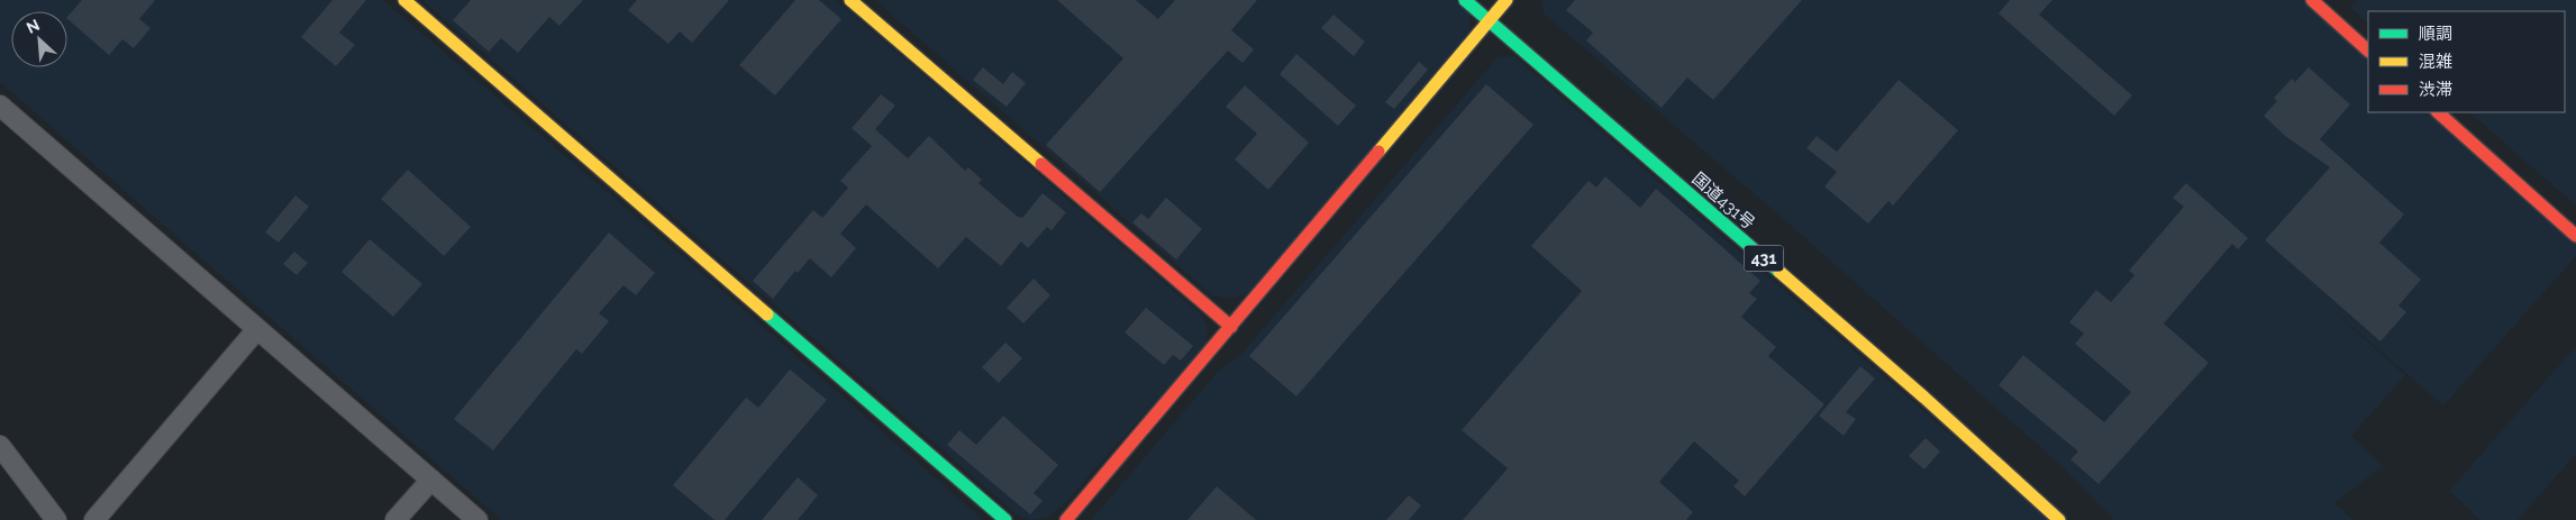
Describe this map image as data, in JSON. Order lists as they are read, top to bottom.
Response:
{
  "streets": {
    "main road": ["国道431号", "431"]
  },
  "legend": ["順調", "混雑", "渋滞"],
  "north": "top left"
}
